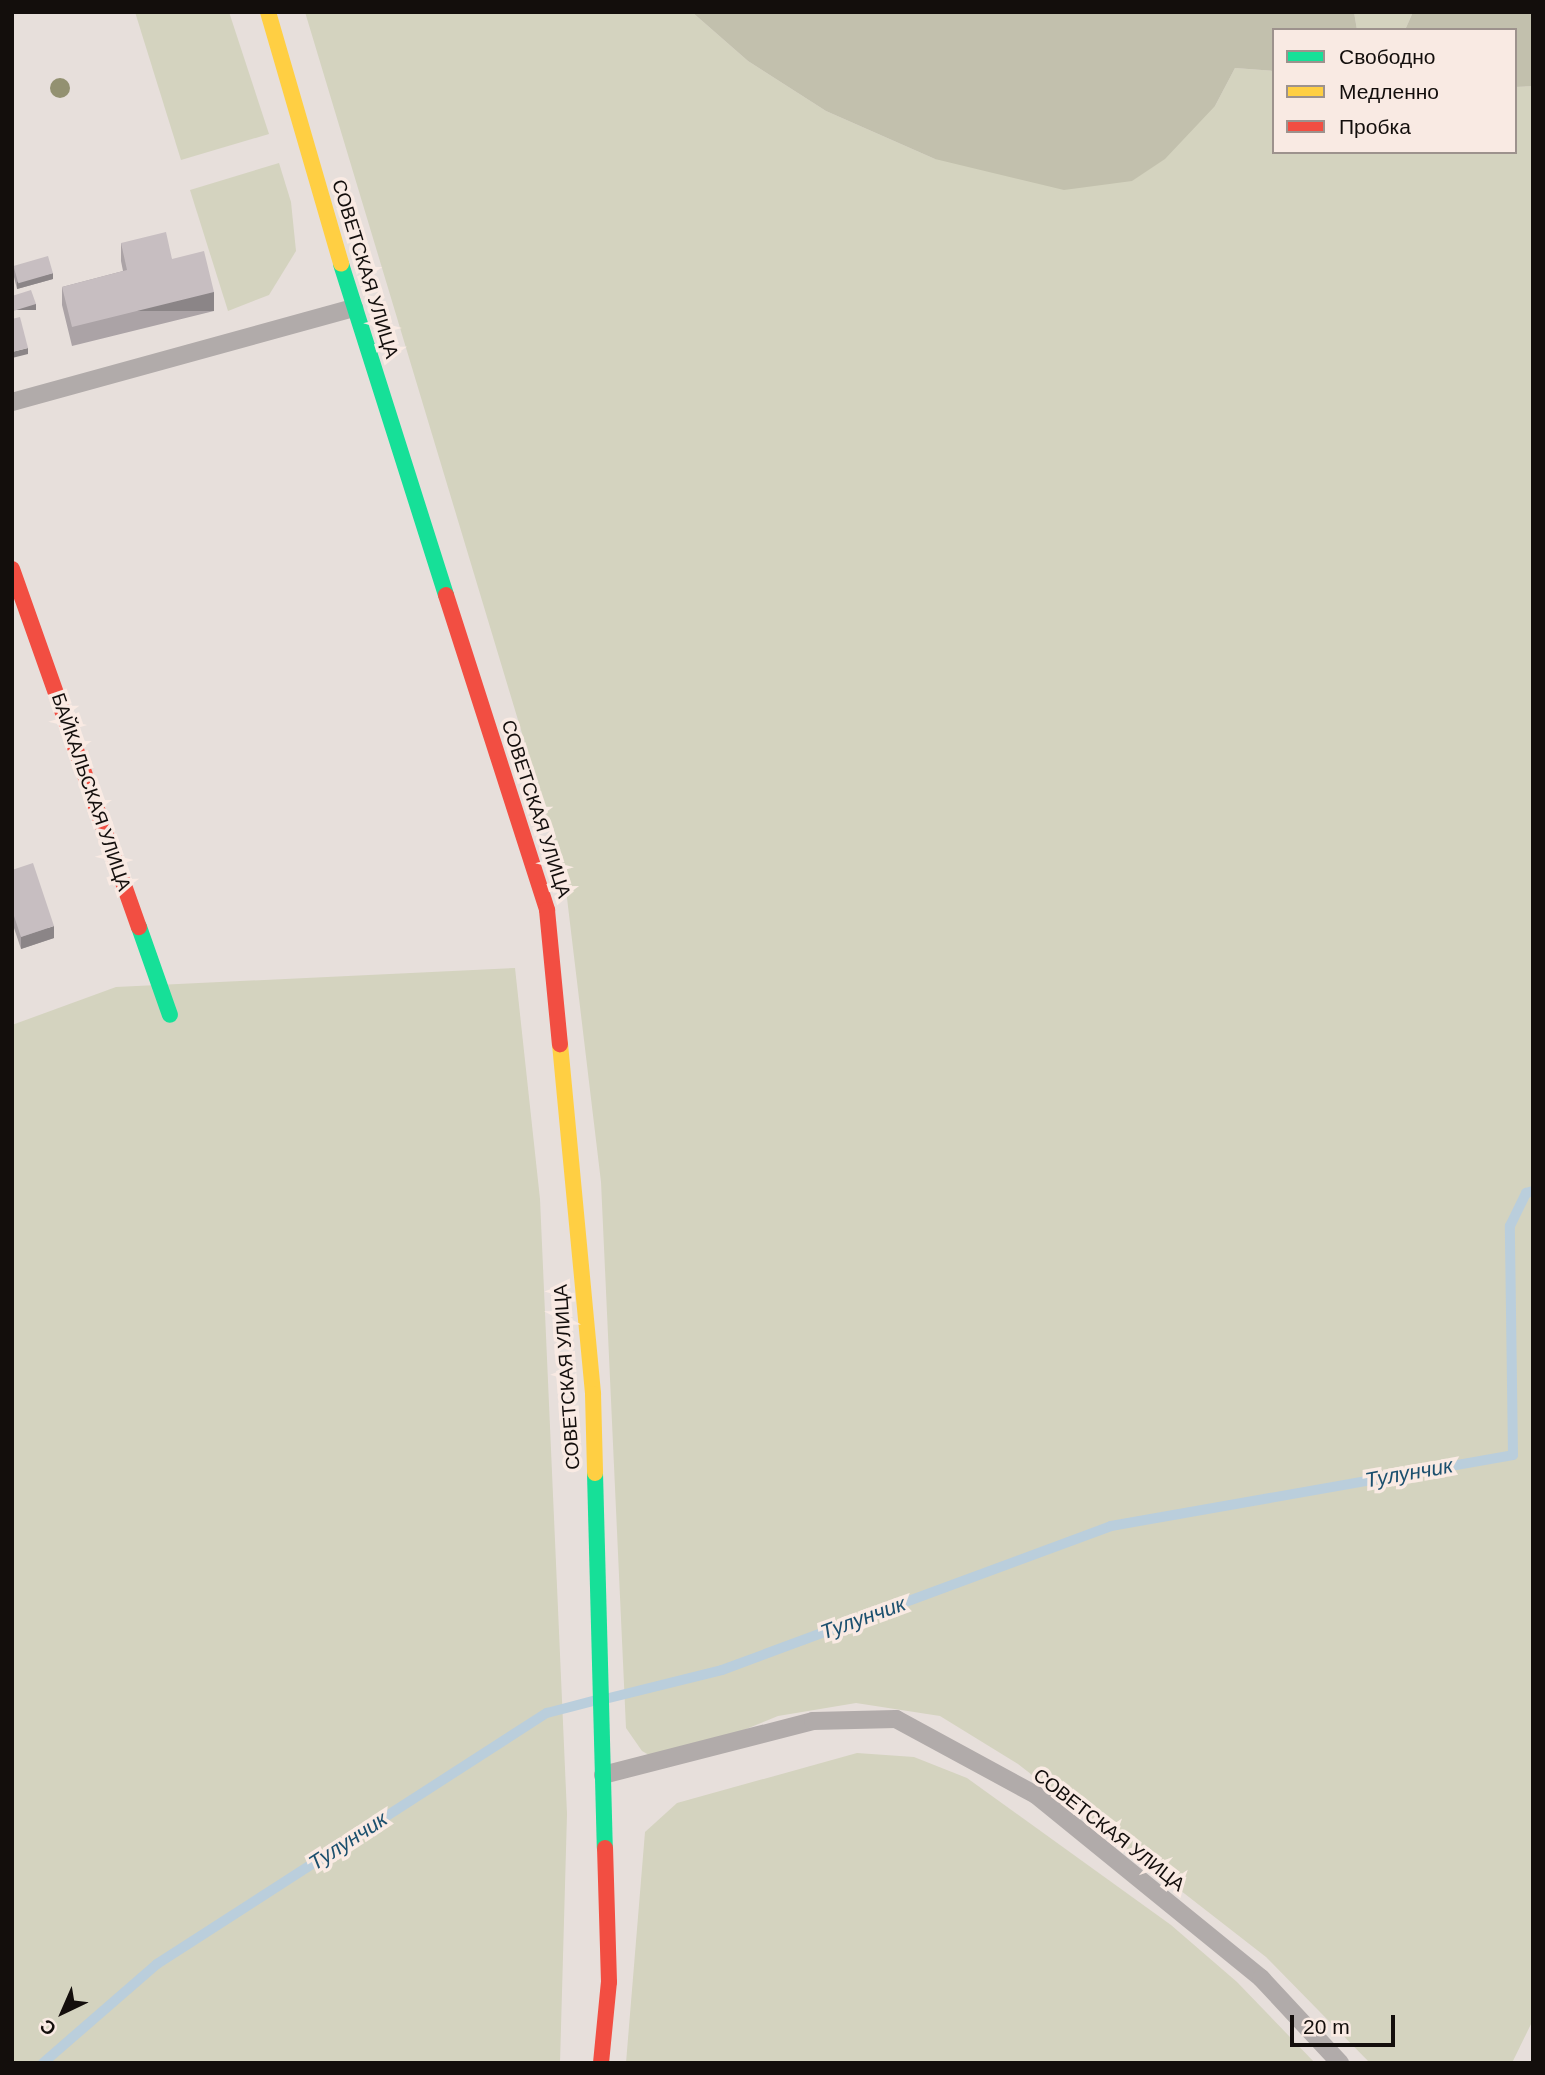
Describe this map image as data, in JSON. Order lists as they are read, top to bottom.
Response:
{
  "streets": {
    "street": ["СОВЕТСКАЯ УЛИЦА", "БАЙКАЛЬСКАЯ УЛИЦА"]
  },
  "water": ["Тулунчик"],
  "legend": ["Свободно", "Медленно", "Пробка"],
  "scale_bar": "20 m",
  "north": "bottom left"
}
